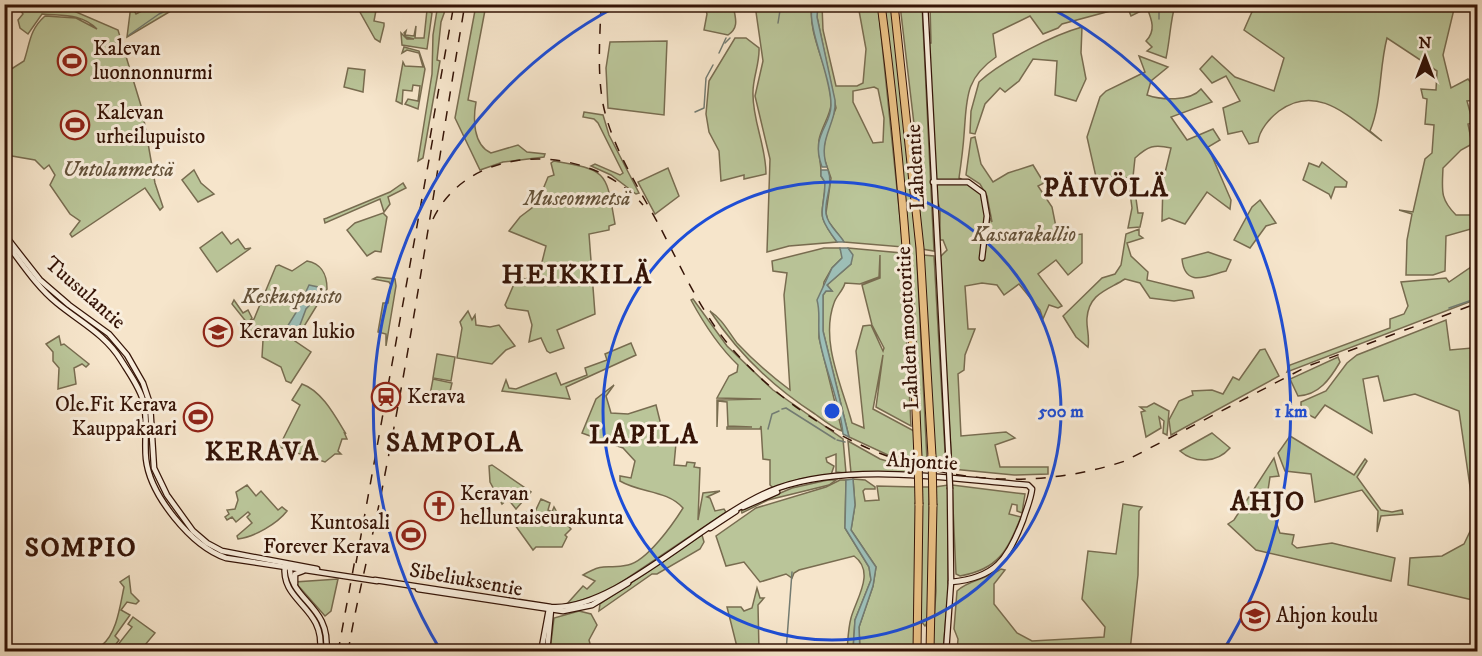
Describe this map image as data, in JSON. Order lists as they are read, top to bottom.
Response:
{
  "streets": {
    "highway": ["Lahden moottoritie"],
    "main road": [
      "Lahdentie",
      "Tuusulantie",
      "Ahjontie",
      "Sibeliuksentie"
    ]
  },
  "crossings": [
    ["Lahdentie", "Ahjontie"],
    ["Ahjontie", "Sibeliuksentie"]
  ],
  "districts": [
    "PÄIVÖLÄ",
    "HEIKKILÄ",
    "LAPILA",
    "SAMPOLA",
    "KERAVA",
    "AHJO",
    "SOMPIO"
  ],
  "parks": [
    "Untolanmetsä",
    "Museonmetsä",
    "Kassarakallio",
    "Keskuspuisto"
  ],
  "places": {
    "sports": [
      "Kalevan luonnonnurmi",
      "Kalevan urheilupuisto",
      "Ole.Fit Kerava Kauppakaari",
      "Kuntosali Forever Kerava"
    ],
    "school or university": ["Keravan lukio", "Ahjon koulu"],
    "station": ["Kerava"],
    "church": ["Keravan helluntaiseurakunta"]
  },
  "north": "top",
  "rings": ["500 m", "1 km"]
}
